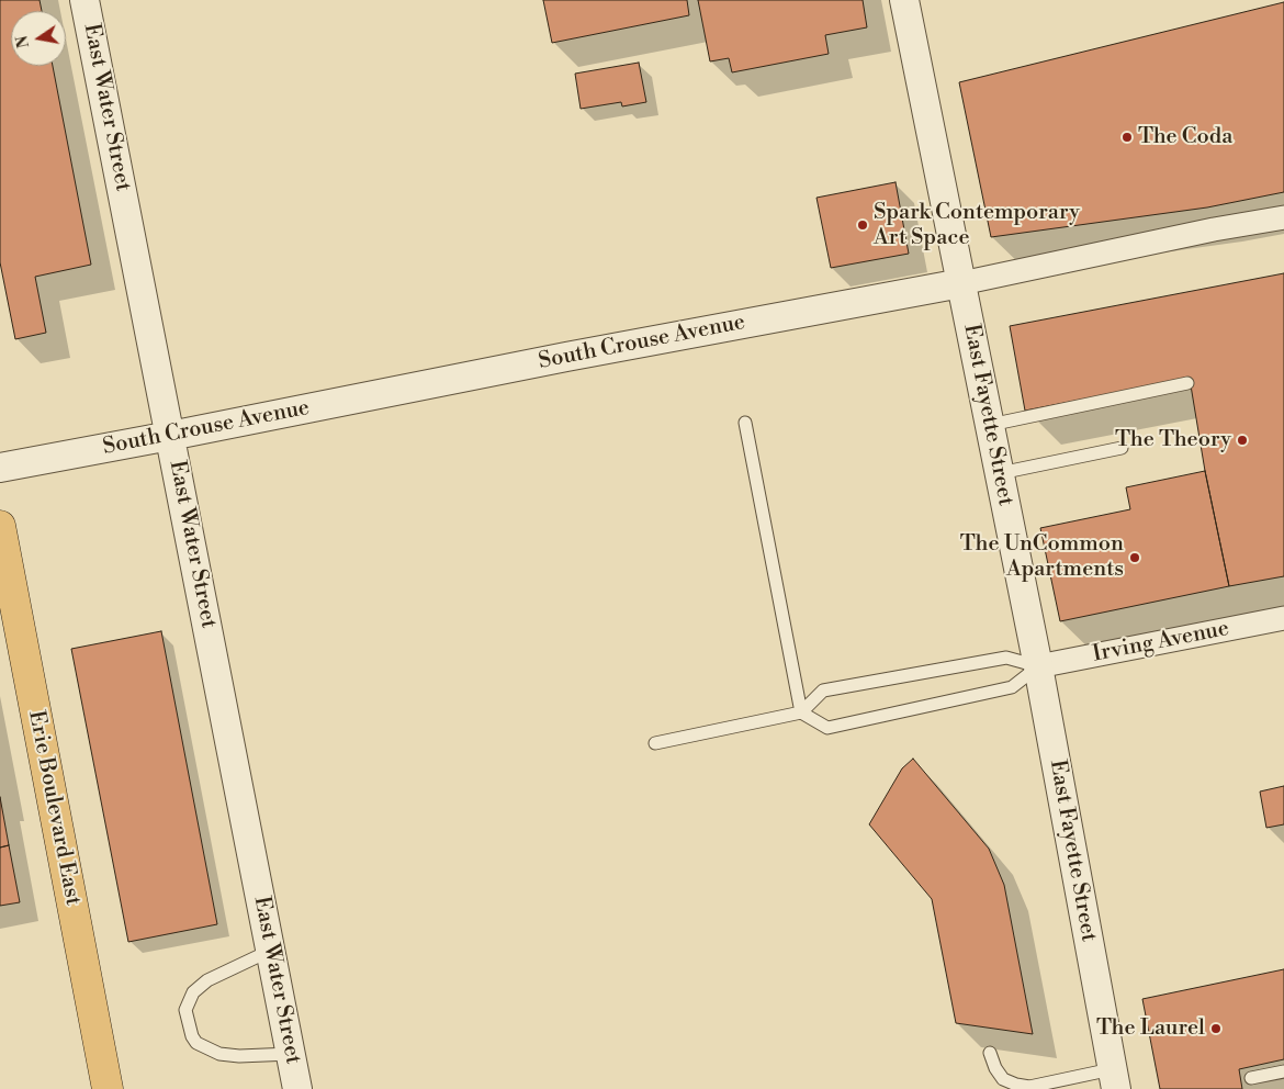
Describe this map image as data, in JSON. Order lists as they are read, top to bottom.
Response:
{
  "streets": {
    "main road": ["Erie Boulevard East"],
    "street": [
      "East Water Street",
      "South Crouse Avenue",
      "East Fayette Street",
      "Irving Avenue"
    ]
  },
  "crossings": [
    ["East Water Street", "South Crouse Avenue"],
    ["South Crouse Avenue", "East Fayette Street"],
    ["East Fayette Street", "Irving Avenue"]
  ],
  "places": [
    "The Coda",
    "Spark Contemporary Art Space",
    "The Theory",
    "The UnCommon Apartments",
    "The Laurel"
  ],
  "north": "left"
}
